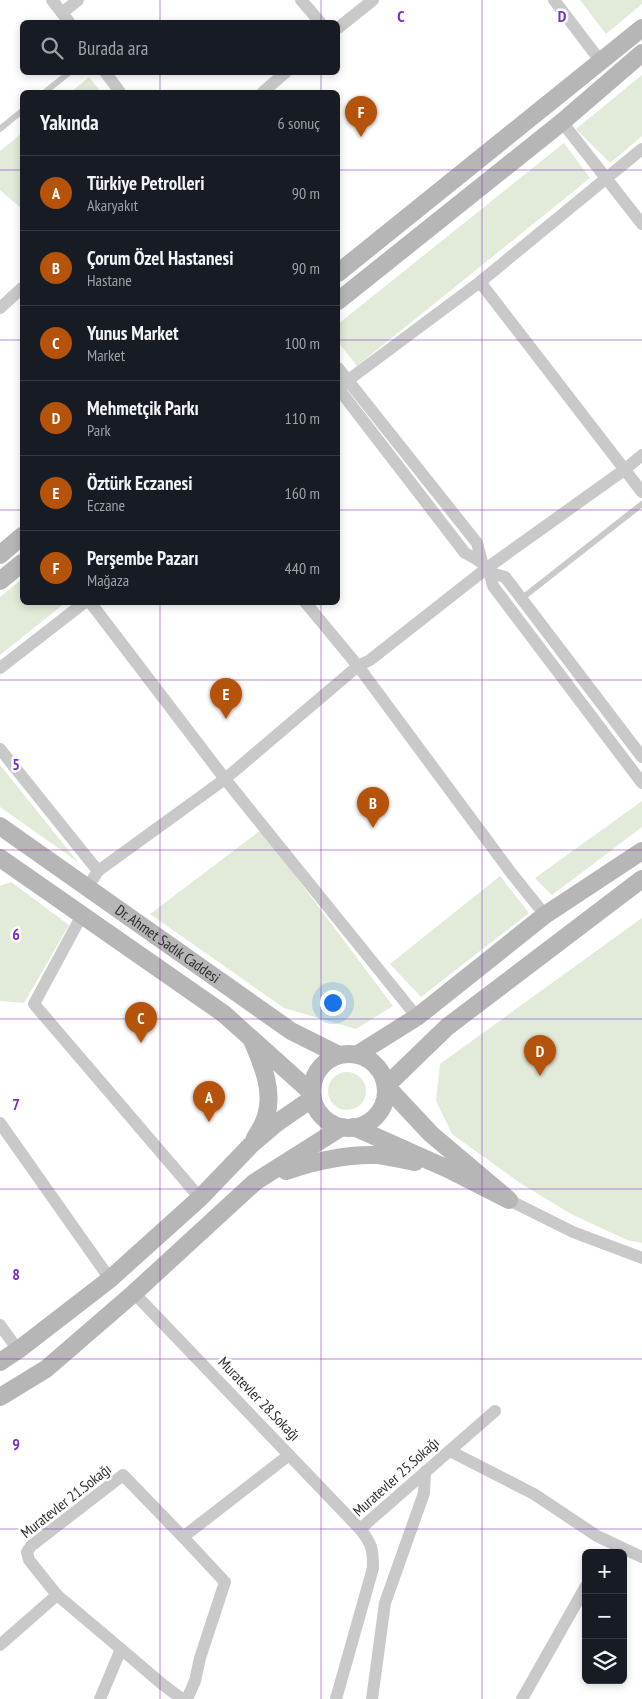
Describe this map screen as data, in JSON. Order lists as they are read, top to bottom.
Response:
{
  "streets": {
    "street": [
      "Dr. Ahmet Sadık Caddesi",
      "Muratevler 28.Sokağı",
      "Muratevler 25.Sokağı",
      "Muratevler 21.Sokağı"
    ]
  },
  "crossings": [
    ["Muratevler 28.Sokağı", "Muratevler 25.Sokağı"]
  ],
  "page": {
    "search": "Burada ara",
    "heading": ["Yakında", "6 sonuç"],
    "pins": [
      "F",
      "E",
      "B",
      "C",
      "D",
      "A"
    ],
    "list": [
      {
        "mark": "A",
        "name": "Türkiye Petrolleri",
        "note": "Akaryakıt",
        "value": "90 m"
      },
      {
        "mark": "B",
        "name": "Çorum Özel Hastanesi",
        "note": "Hastane",
        "value": "90 m"
      },
      {
        "mark": "C",
        "name": "Yunus Market",
        "note": "Market",
        "value": "100 m"
      },
      {
        "mark": "D",
        "name": "Mehmetçik Parkı",
        "note": "Park",
        "value": "110 m"
      },
      {
        "mark": "E",
        "name": "Öztürk Eczanesi",
        "note": "Eczane",
        "value": "160 m"
      },
      {
        "mark": "F",
        "name": "Perşembe Pazarı",
        "note": "Mağaza",
        "value": "440 m"
      }
    ],
    "map_buttons": ["+", "−"]
  },
  "grid": {
    "columns": ["C", "D"],
    "rows": [
      "5",
      "6",
      "7",
      "8",
      "9"
    ]
  }
}
